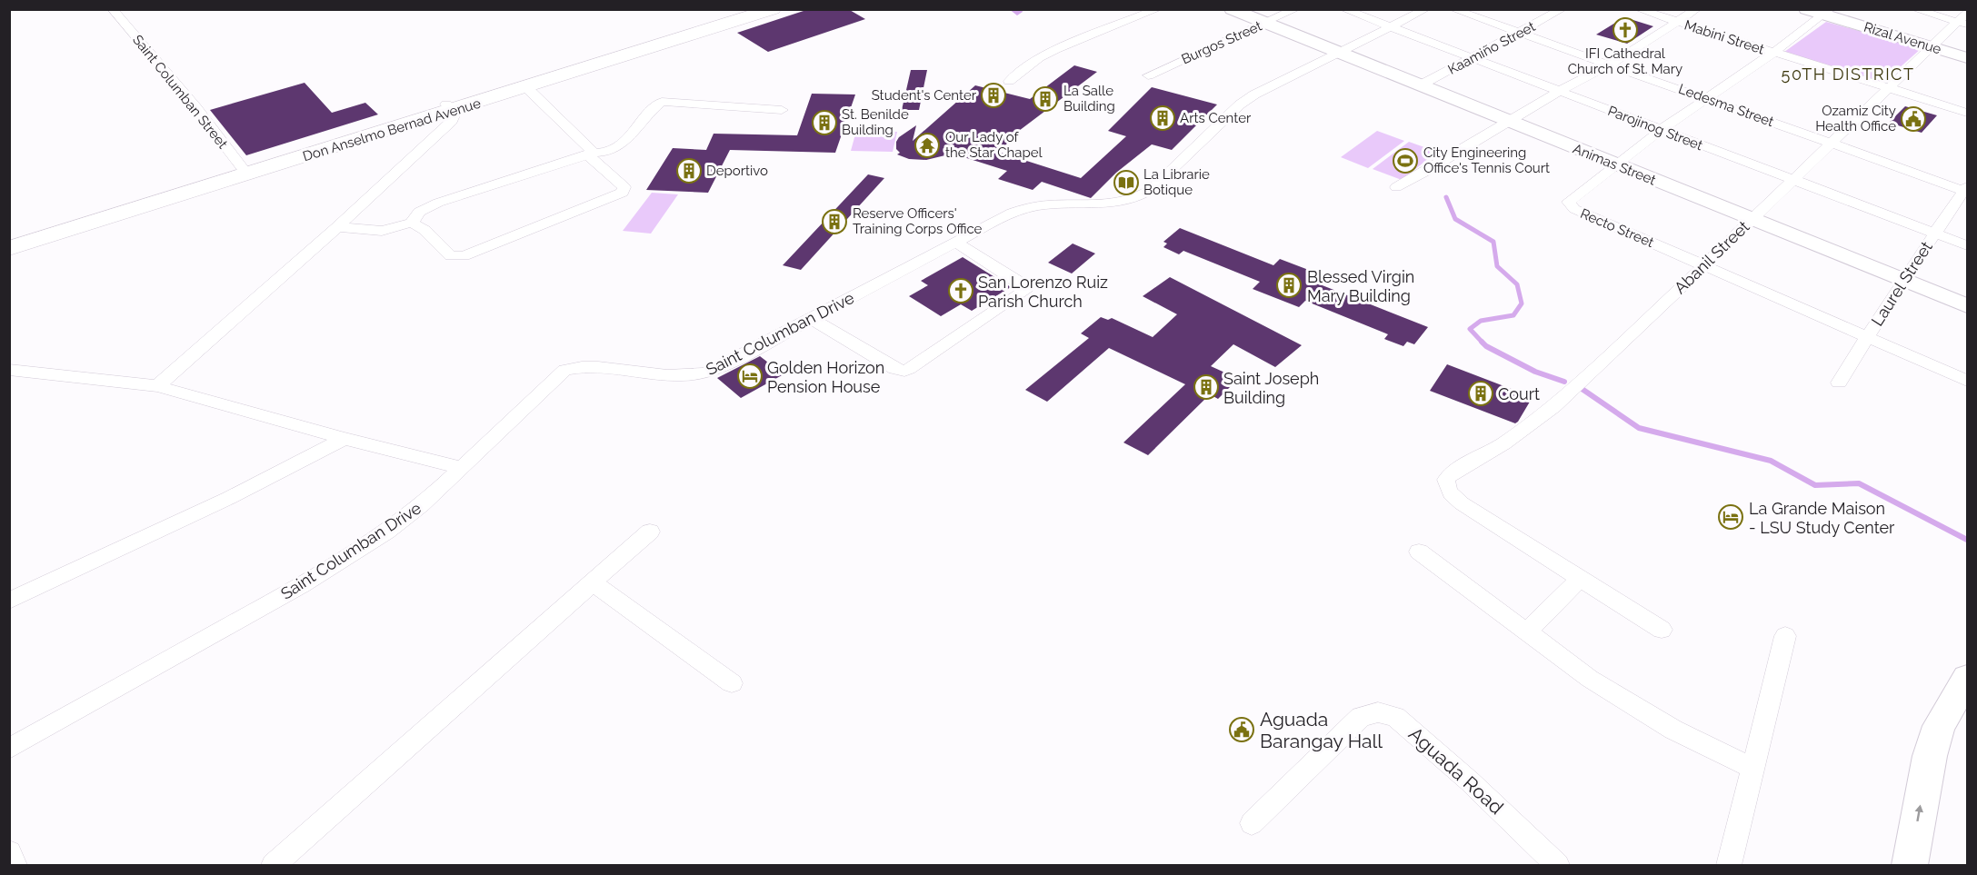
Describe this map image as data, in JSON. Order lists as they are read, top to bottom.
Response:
{
  "streets": {
    "main road": ["Don Anselmo Bernad Avenue"],
    "street": [
      "Mabini Street",
      "Rizal Avenue",
      "Burgos Street",
      "Kaamiño Street",
      "Saint Columban Street",
      "Ledesma Street",
      "Parojinog Street",
      "Animas Street",
      "Recto Street",
      "Abanil Street",
      "Laurel Street",
      "Saint Columban Drive",
      "Aguada Road"
    ]
  },
  "crossings": [
    ["Mabini Street", "Recto Street"],
    ["Mabini Street", "Abanil Street"],
    ["Rizal Avenue", "Recto Street"],
    ["Rizal Avenue", "Abanil Street"],
    ["Burgos Street", "Animas Street"],
    ["Kaamiño Street", "Ledesma Street"],
    ["Kaamiño Street", "Parojinog Street"],
    ["Kaamiño Street", "Animas Street"],
    ["Saint Columban Street", "Don Anselmo Bernad Avenue"],
    ["Ledesma Street", "Recto Street"],
    ["Ledesma Street", "Abanil Street"],
    ["Ledesma Street", "Laurel Street"],
    ["Parojinog Street", "Recto Street"],
    ["Parojinog Street", "Abanil Street"],
    ["Parojinog Street", "Laurel Street"],
    ["Parojinog Street", "Saint Columban Drive"],
    ["Animas Street", "Recto Street"],
    ["Animas Street", "Abanil Street"],
    ["Animas Street", "Laurel Street"],
    ["Animas Street", "Saint Columban Drive"],
    ["Recto Street", "Abanil Street"],
    ["Recto Street", "Laurel Street"]
  ],
  "districts": ["50TH DISTRICT"],
  "places": {
    "church": ["IFI Cathedral Church of St. Mary", "San Lorenzo Ruiz Parish Church"],
    "building": [
      "Student's Center",
      "La Salle Building",
      "Arts Center",
      "St. Benilde Building",
      "Deportivo",
      "Reserve Officers' Training Corps Office",
      "Blessed Virgin Mary Building",
      "Saint Joseph Building",
      "Court"
    ],
    "public building": ["Ozamiz City Health Office", "Aguada Barangay Hall"],
    "temple": ["Our Lady of the Star Chapel"],
    "sports": ["City Engineering Office's Tennis Court"],
    "library": ["La Librarie Botique"],
    "hotel": ["Golden Horizon Pension House", "La Grande Maison - LSU Study Center"]
  }
}
